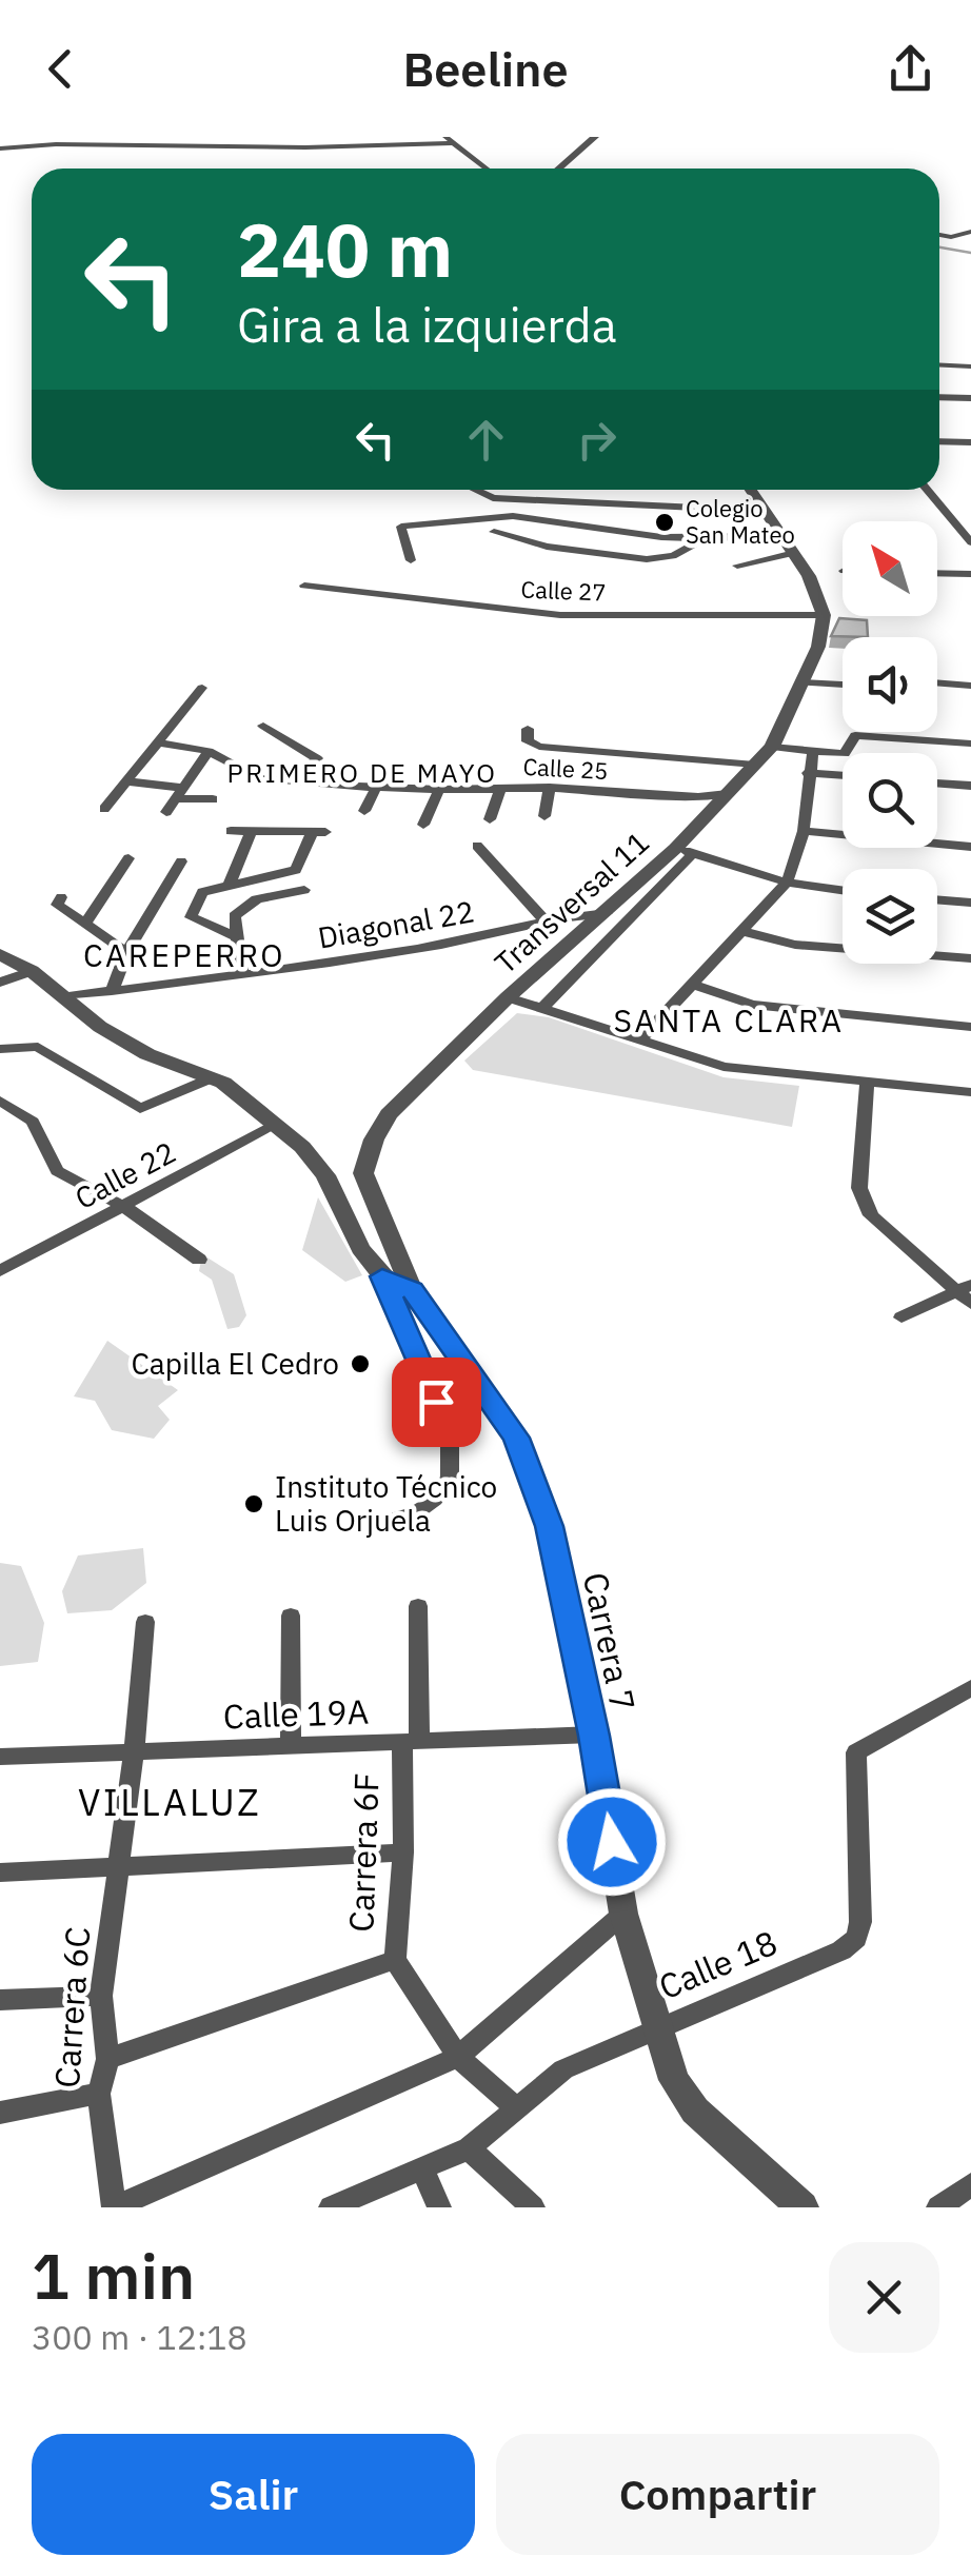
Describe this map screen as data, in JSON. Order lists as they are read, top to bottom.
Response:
{
  "streets": {
    "street": [
      "Calle 27",
      "Calle 25",
      "Transversal 11",
      "Diagonal 22",
      "Calle 22",
      "Carrera 7",
      "Calle 19A",
      "Carrera 6F",
      "Calle 18",
      "Carrera 6C"
    ]
  },
  "crossings": [
    ["Calle 27", "Transversal 11"],
    ["Calle 25", "Transversal 11"],
    ["Transversal 11", "Diagonal 22"],
    ["Transversal 11", "Carrera 7"],
    ["Carrera 7", "Calle 19A"],
    ["Carrera 7", "Calle 18"],
    ["Calle 19A", "Carrera 6F"],
    ["Calle 19A", "Carrera 6C"],
    ["Carrera 6F", "Calle 18"]
  ],
  "districts": [
    "PRIMERO DE MAYO",
    "CAREPERRO",
    "SANTA CLARA",
    "VILLALUZ"
  ],
  "places": ["Colegio San Mateo", "Capilla El Cedro", "Instituto Técnico Luis Orjuela"],
  "north": "top left",
  "page": {
    "header": "Beeline",
    "turn": ["240 m", "Gira a la izquierda"],
    "heading": ["1 min", "300 m · 12:18"],
    "buttons": ["Salir", "Compartir"]
  }
}
